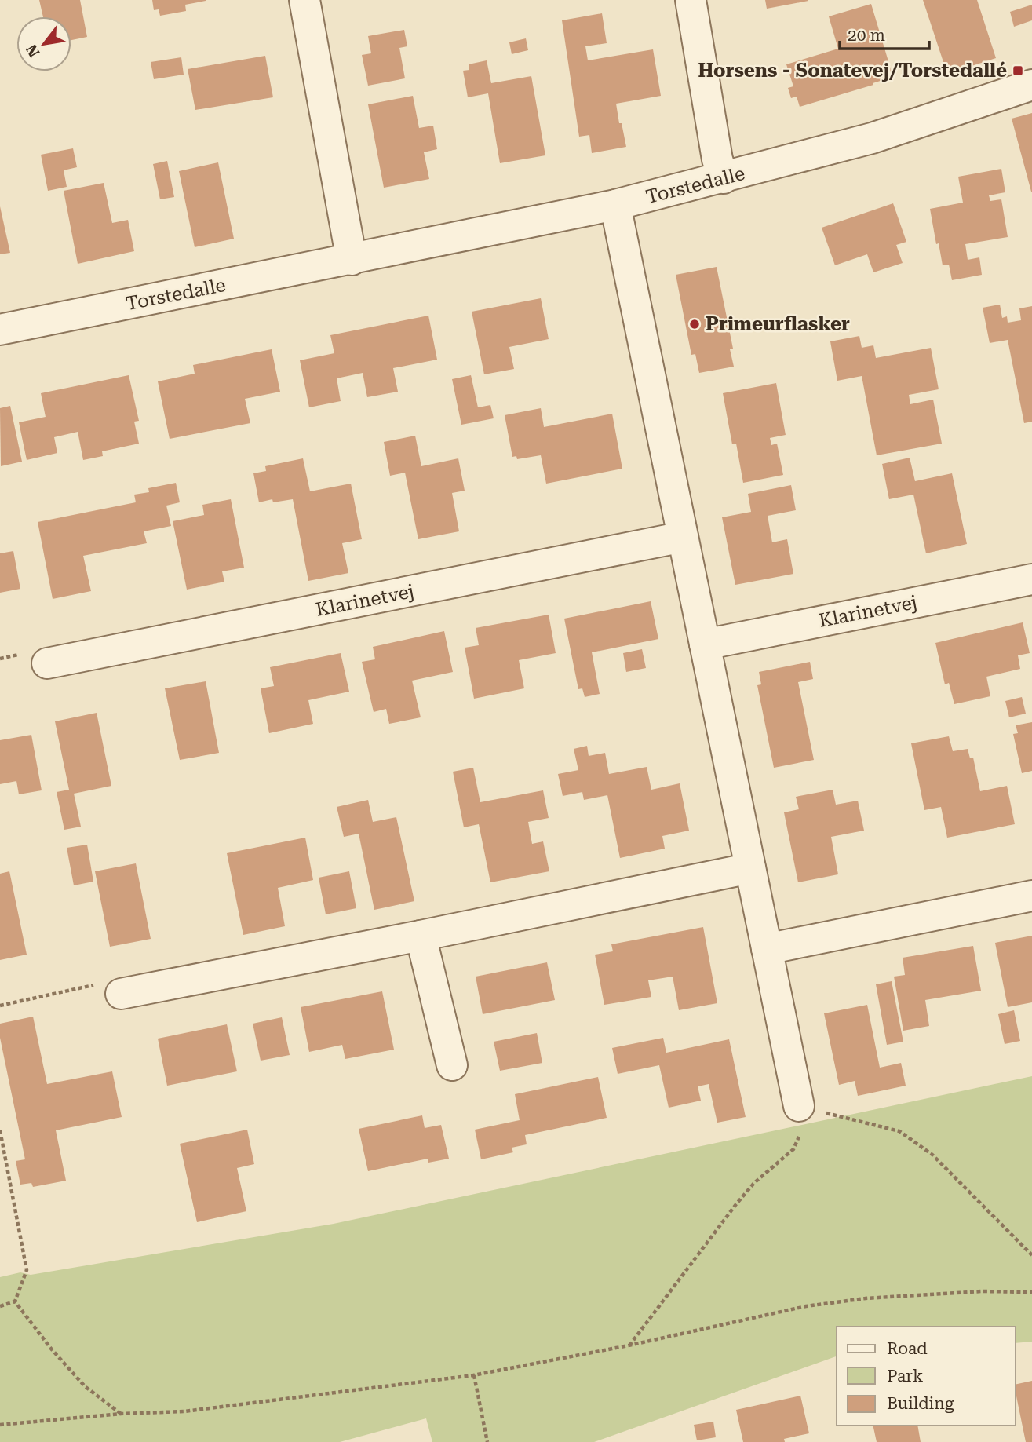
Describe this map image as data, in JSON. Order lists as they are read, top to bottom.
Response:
{
  "streets": {
    "street": ["Torstedalle", "Klarinetvej"]
  },
  "places": {
    "transit": ["Horsens - Sonatevej/Torstedallé"],
    "other": ["Primeurflasker"]
  },
  "legend": ["Road", "Park", "Building"],
  "scale_bar": "20 m",
  "north": "bottom left"
}
